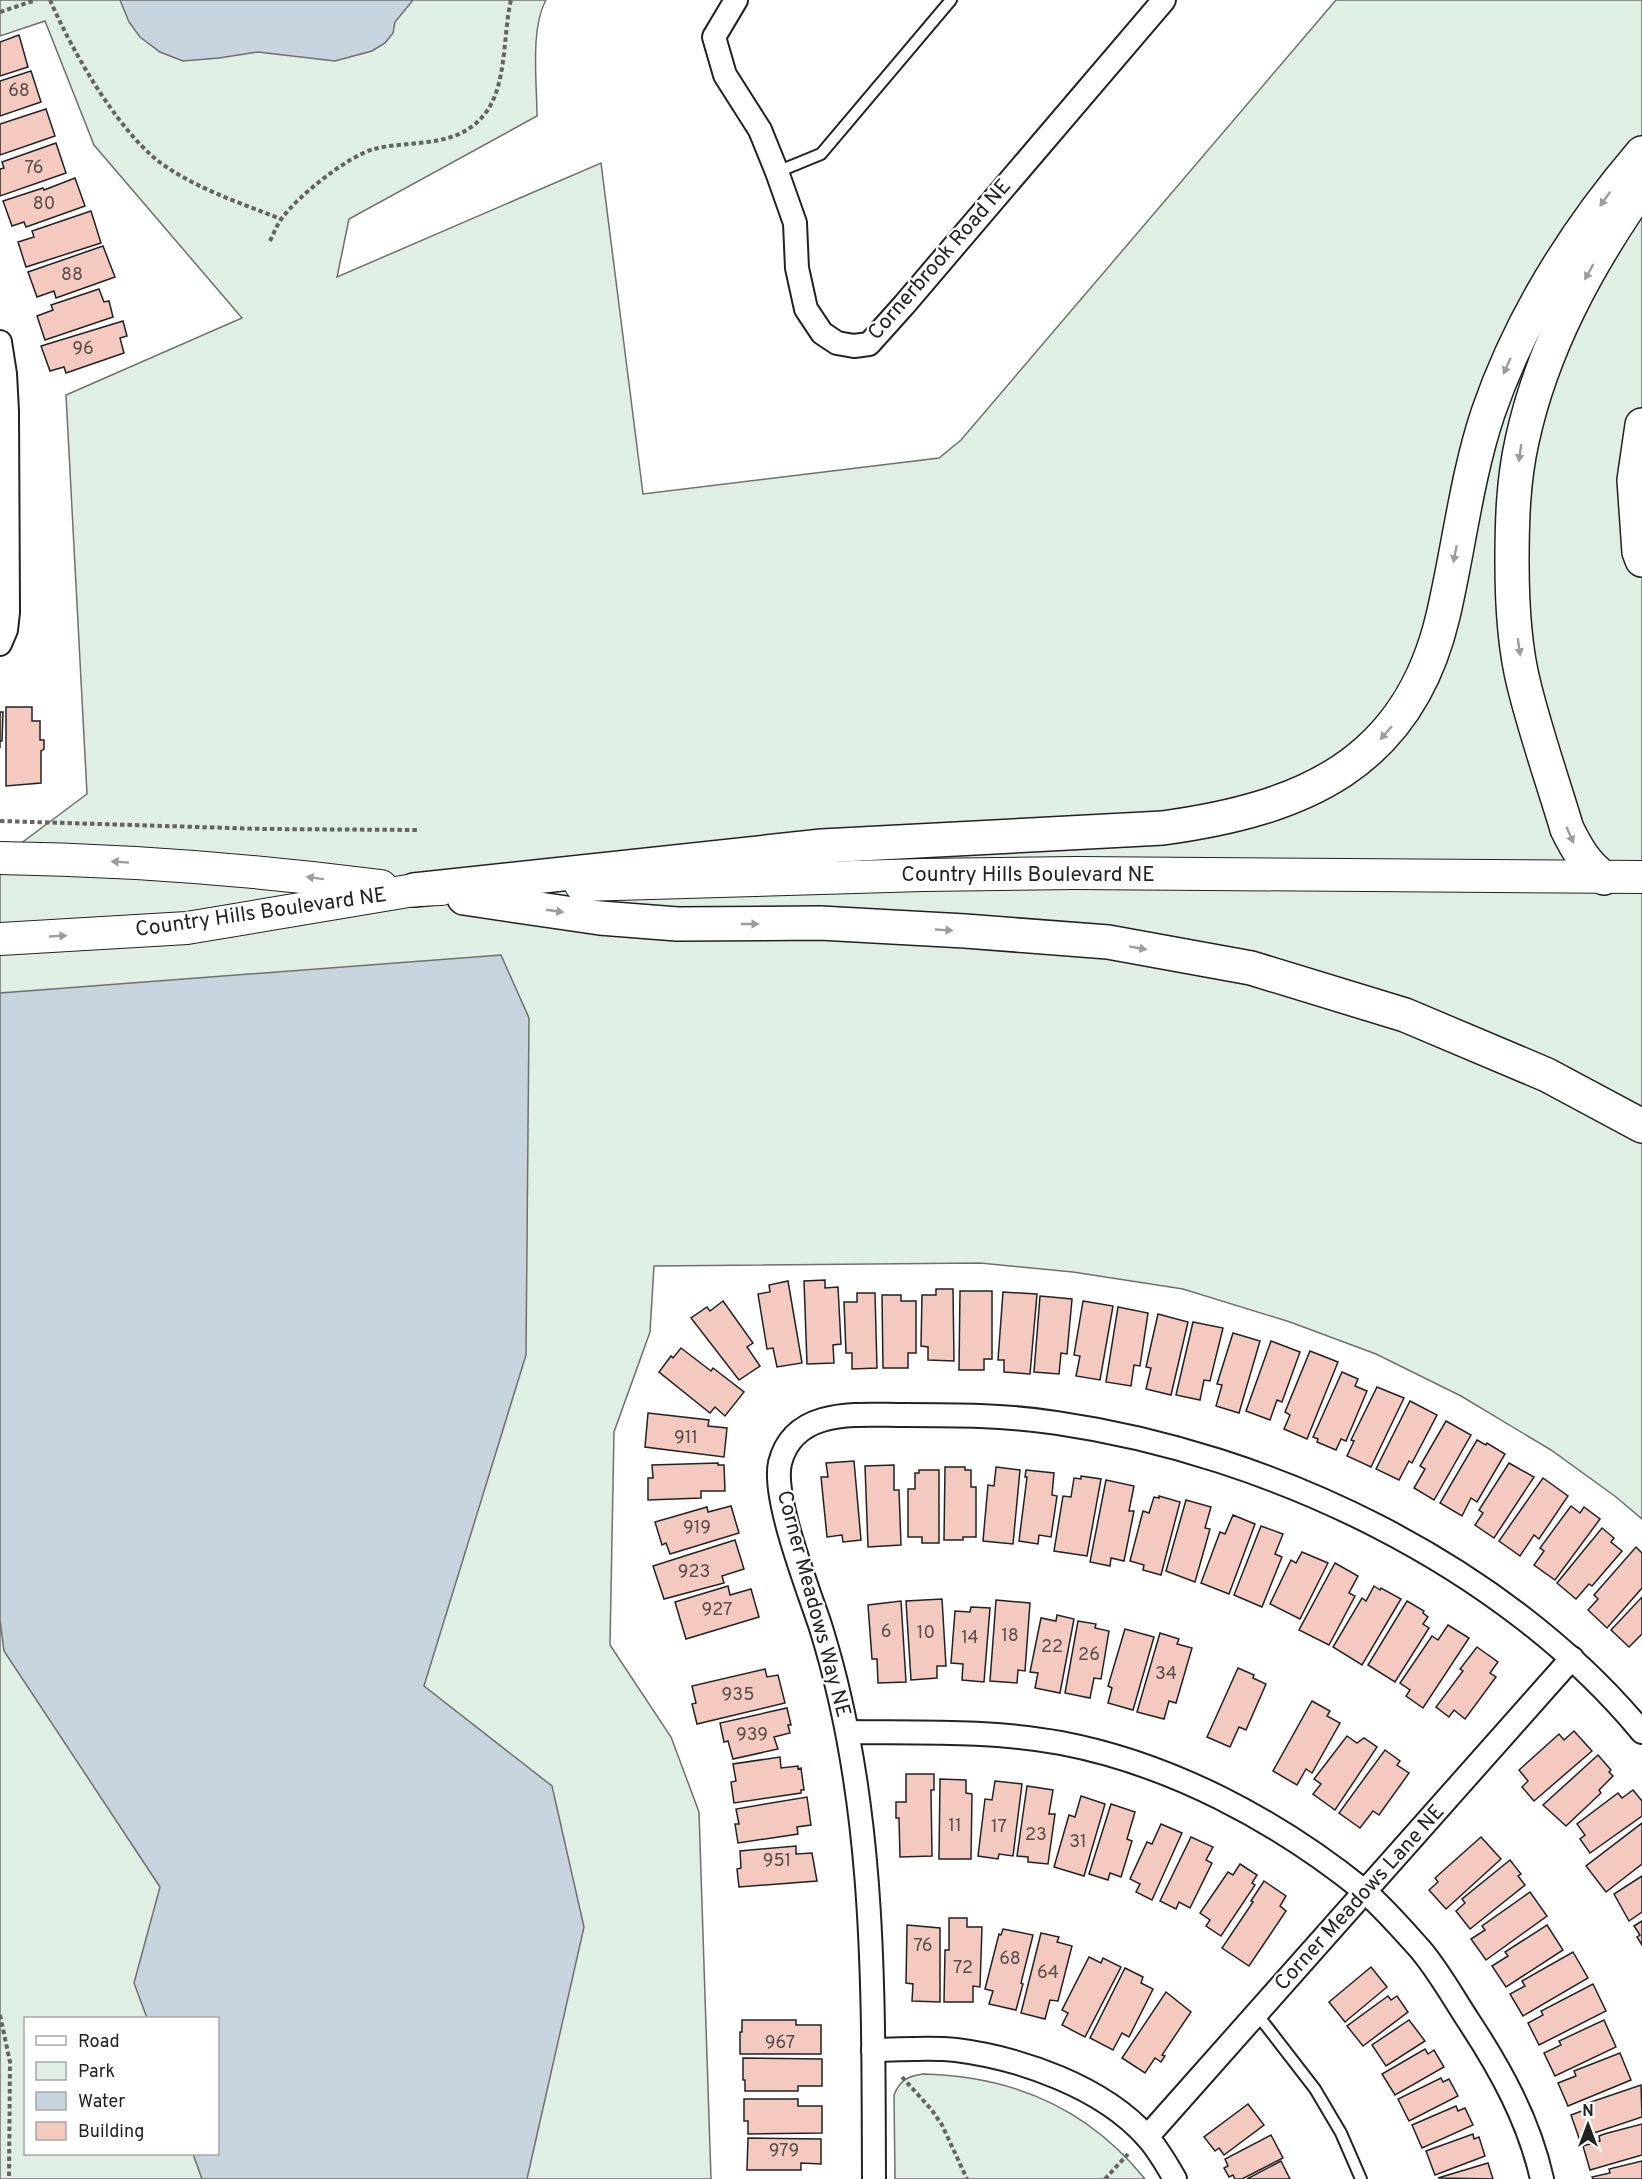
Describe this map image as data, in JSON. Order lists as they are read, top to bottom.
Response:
{
  "streets": {
    "main road": ["Country Hills Boulevard NE"],
    "street": ["Cornerbrook Road NE", "Corner Meadows Way NE", "Corner Meadows Lane NE"]
  },
  "crossings": [
    ["Corner Meadows Way NE", "Corner Meadows Lane NE"]
  ],
  "house_numbers": [
    "68",
    "76",
    "80",
    "88",
    "96",
    "911",
    "919",
    "923",
    "927",
    "6",
    "10",
    "18",
    "14",
    "22",
    "26",
    "34",
    "935",
    "939",
    "11",
    "17",
    "23",
    "31",
    "951",
    "76",
    "68",
    "72",
    "64",
    "967",
    "979"
  ],
  "legend": [
    "Road",
    "Park",
    "Water",
    "Building"
  ],
  "north": "top"
}
